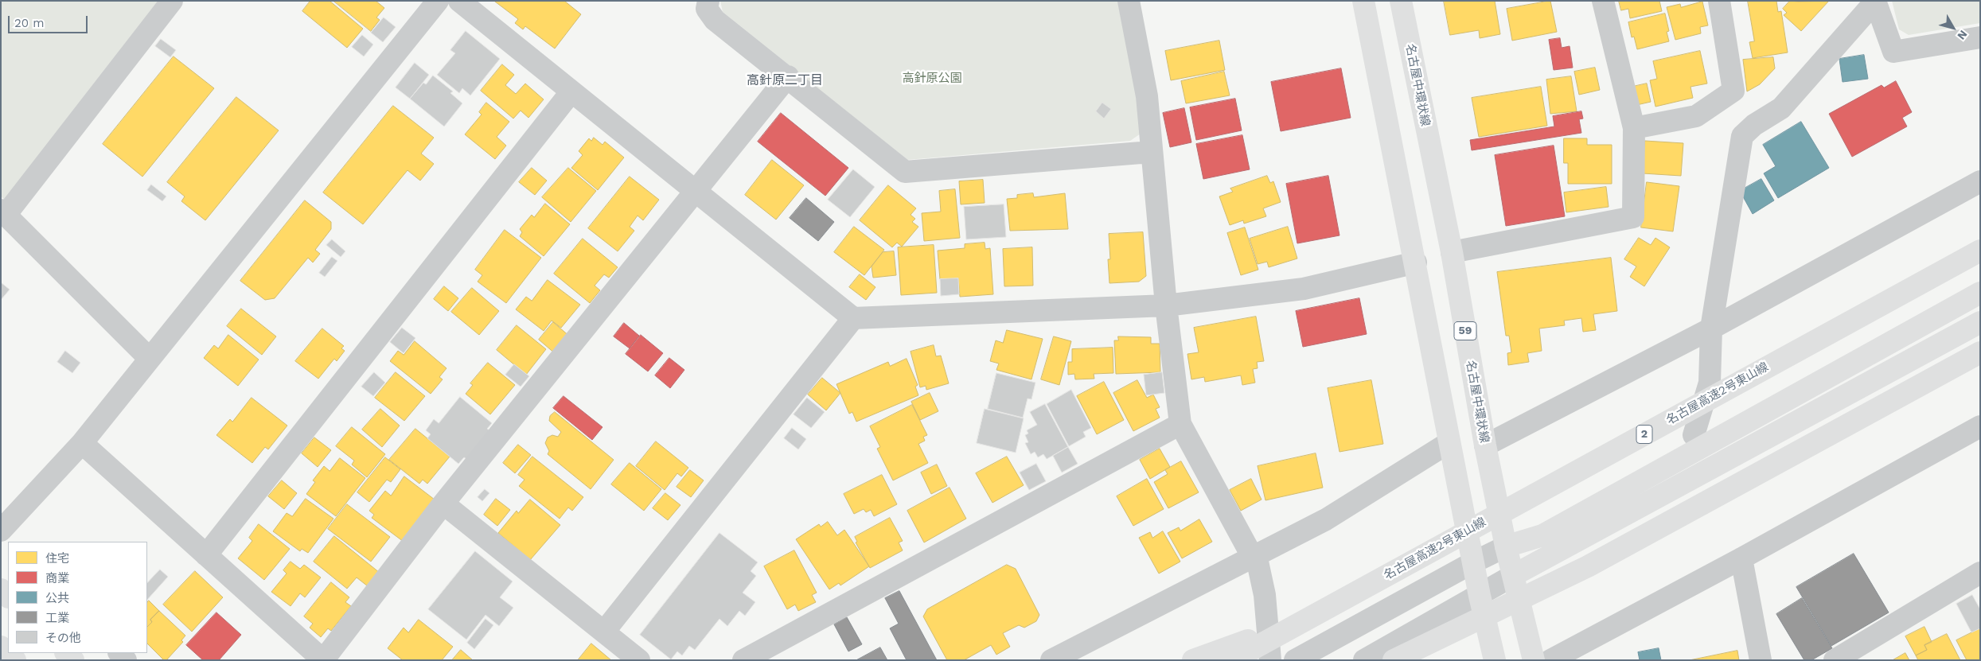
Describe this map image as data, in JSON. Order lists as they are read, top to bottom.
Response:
{
  "streets": {
    "main road": [
      "名古屋中環状線",
      "59",
      "名古屋高速2号東山線",
      "2"
    ]
  },
  "districts": ["高針原二丁目"],
  "parks": ["高針原公園"],
  "legend": [
    "住宅",
    "商業",
    "公共",
    "工業",
    "その他"
  ],
  "scale_bar": "20 m",
  "north": "bottom right"
}
